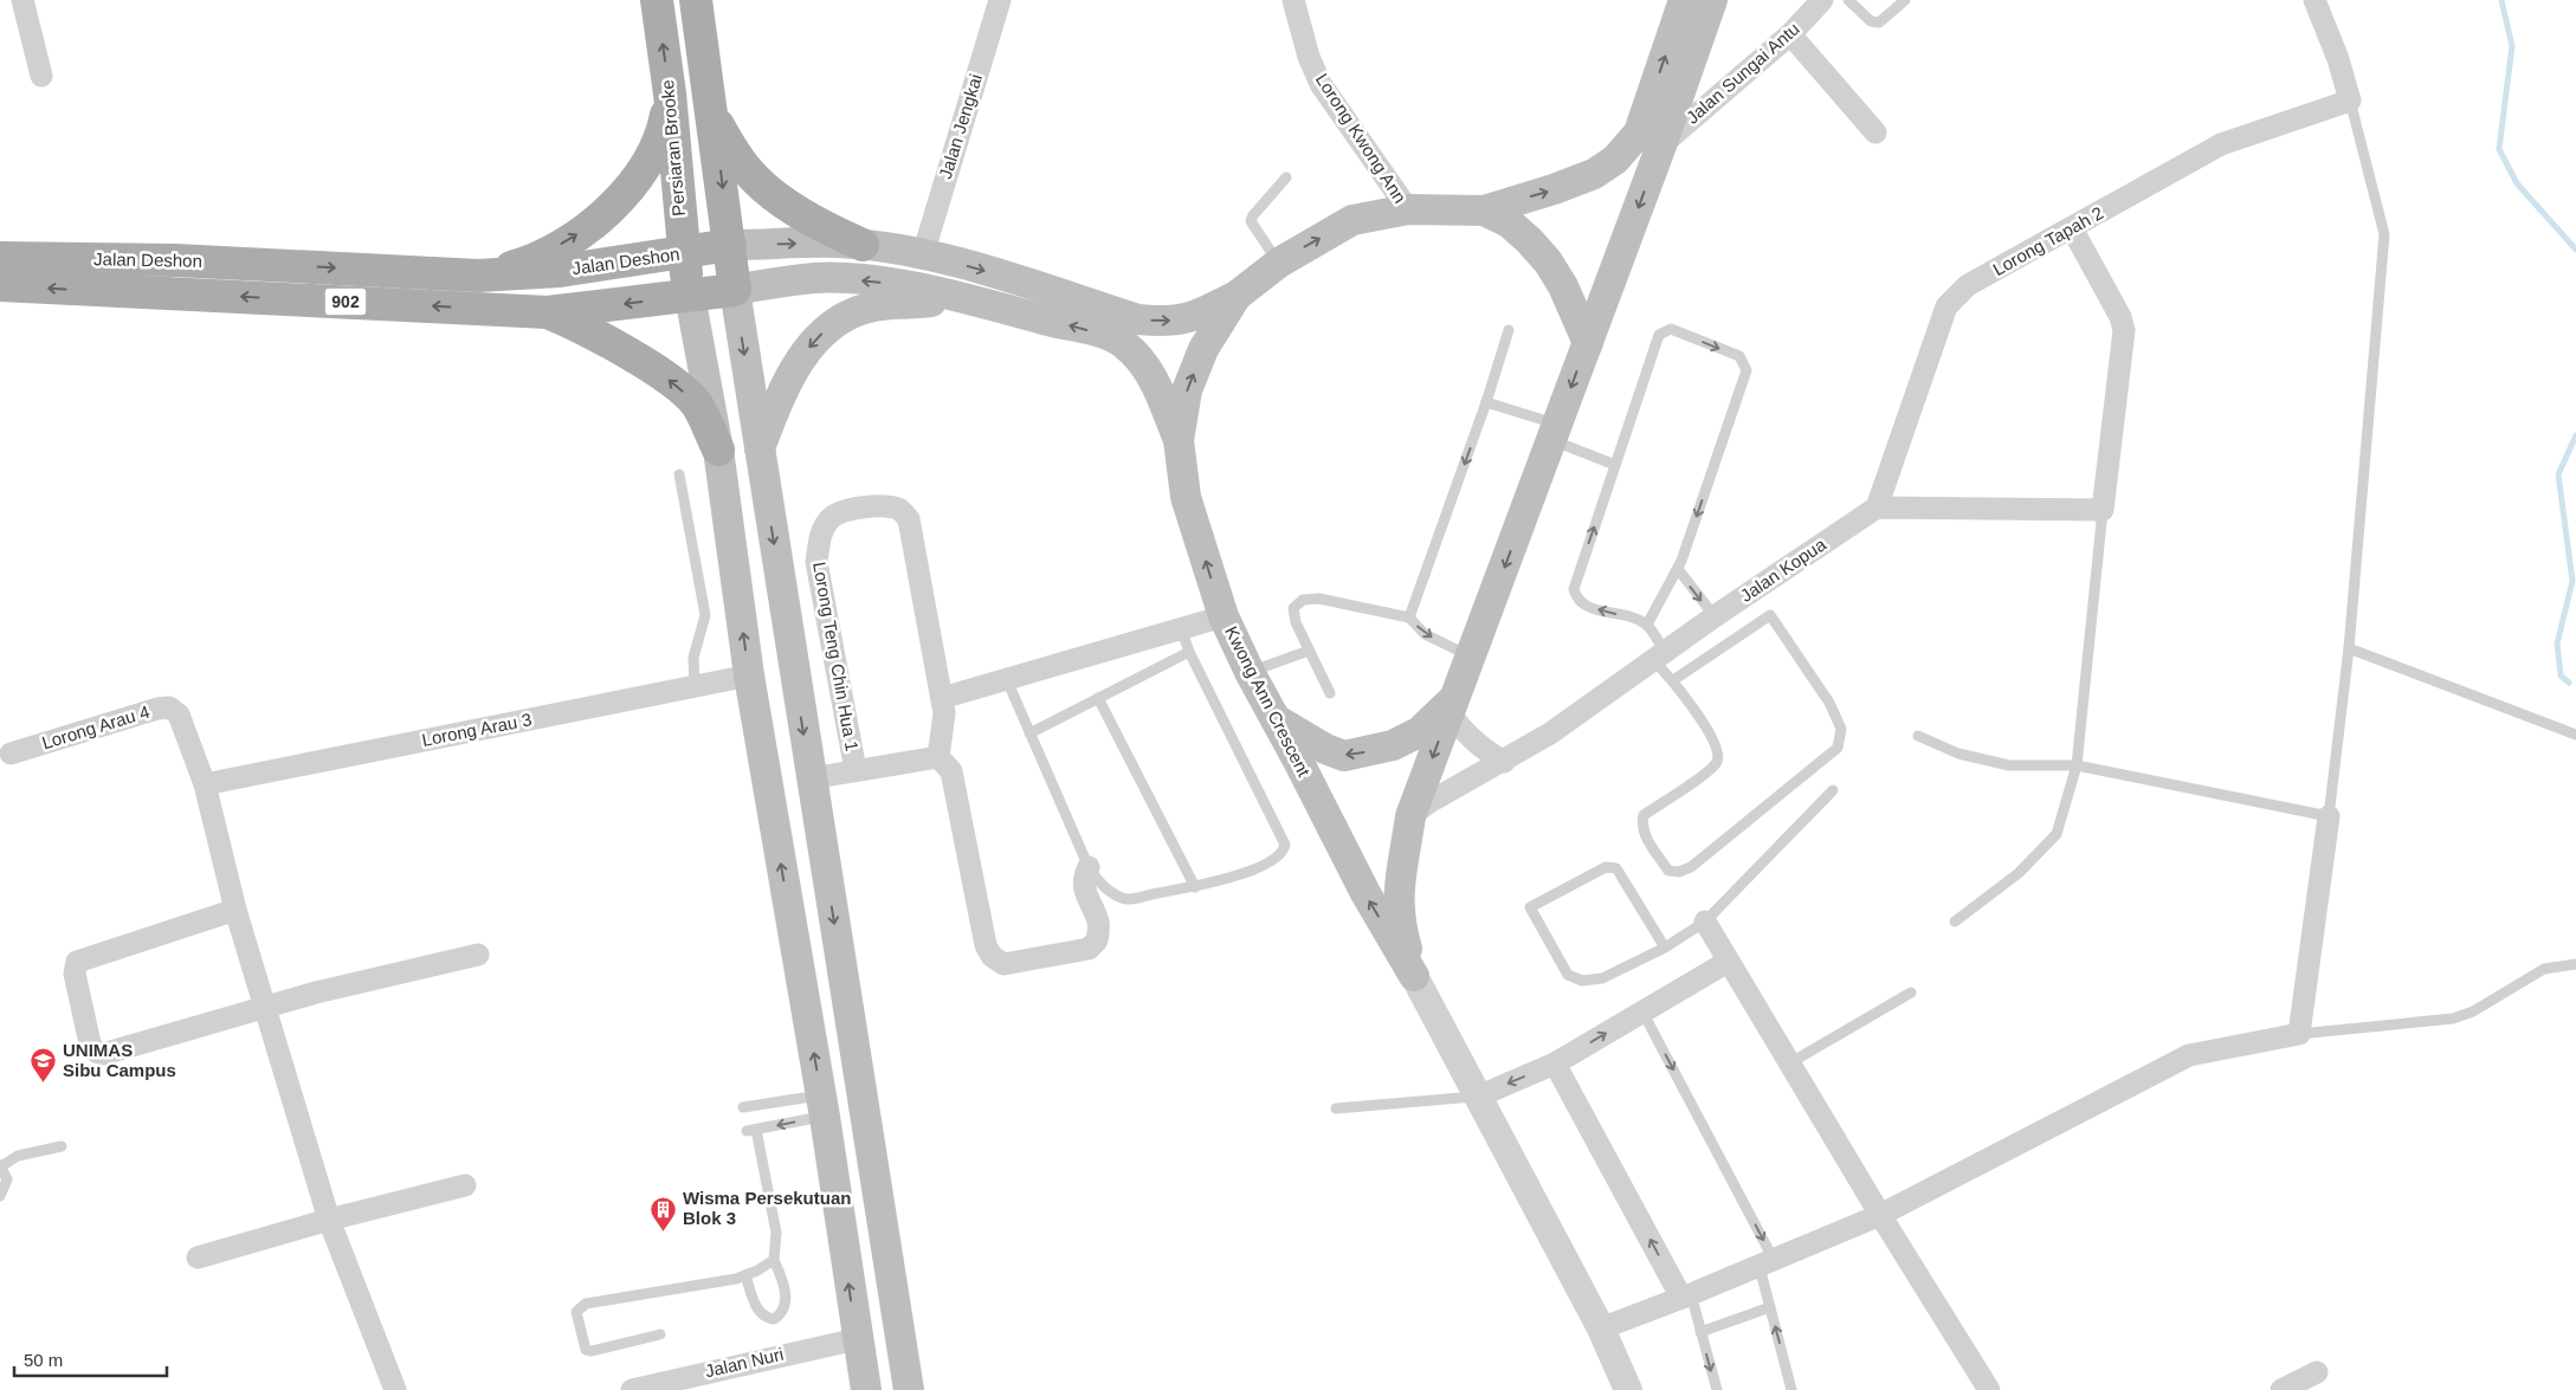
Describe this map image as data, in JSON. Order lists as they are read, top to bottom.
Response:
{
  "streets": {
    "main road": [
      "Persiaran Brooke",
      "Jalan Deshon",
      "902",
      "Kwong Ann Crescent"
    ],
    "street": [
      "Jalan Sungai Antu",
      "Jalan Jengkai",
      "Lorong Kwong Ann",
      "Lorong Tapah 2",
      "Jalan Kopua",
      "Lorong Teng Chin Hua 1",
      "Lorong Arau 4",
      "Lorong Arau 3",
      "Jalan Nuri"
    ]
  },
  "crossings": [
    ["Jalan Jengkai", "Jalan Deshon"],
    ["Lorong Kwong Ann", "Kwong Ann Crescent"],
    ["Persiaran Brooke", "Jalan Deshon"],
    ["Lorong Tapah 2", "Jalan Kopua"],
    ["Jalan Deshon", "Kwong Ann Crescent"],
    ["Lorong Arau 4", "Lorong Arau 3"]
  ],
  "places": {
    "school or university": ["UNIMAS Sibu Campus"],
    "building": ["Wisma Persekutuan Blok 3"]
  },
  "scale_bar": "50 m"
}
